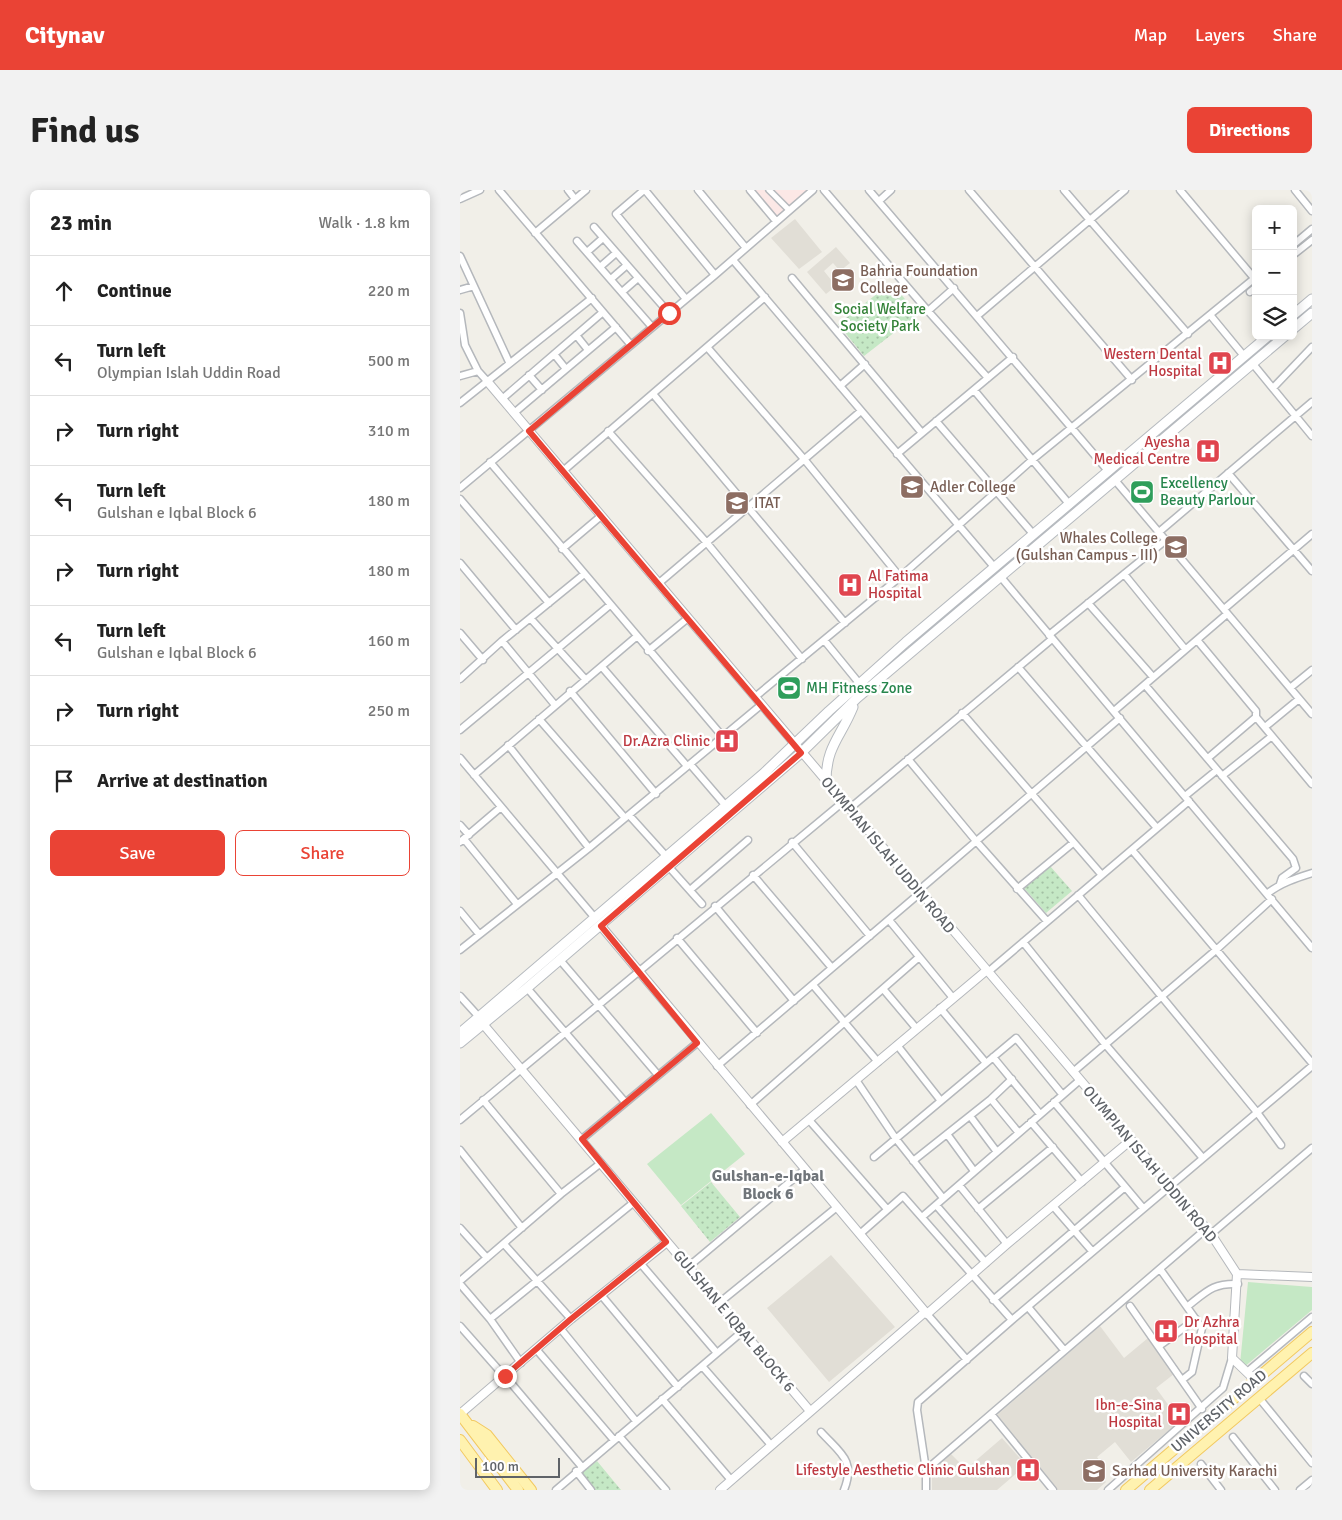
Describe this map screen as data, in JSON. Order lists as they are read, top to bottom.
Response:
{
  "streets": {
    "main road": ["UNIVERSITY ROAD"],
    "street": ["OLYMPIAN ISLAH UDDIN ROAD", "GULSHAN E IQBAL BLOCK 6"]
  },
  "districts": ["Gulshan-e-Iqbal Block 6"],
  "parks": ["Social Welfare Society Park"],
  "places": {
    "school or university": [
      "Bahria Foundation College",
      "Adler College",
      "ITAT",
      "Whales College (Gulshan Campus - III)",
      "Sarhad University Karachi"
    ],
    "hospital": [
      "Western Dental Hospital",
      "Ayesha Medical Centre",
      "Al Fatima Hospital",
      "Dr.Azra Clinic",
      "Dr Azhra Hospital",
      "Ibn-e-Sina Hospital",
      "Lifestyle Aesthetic Clinic Gulshan"
    ],
    "sports": ["Excellency Beauty Parlour", "MH Fitness Zone"]
  },
  "scale_bar": "100 m",
  "page": {
    "header": "Citynav",
    "nav": ["Map", "Layers", "Share"],
    "buttons": [
      "Directions",
      ["Save", "Share"]
    ],
    "title": "Find us",
    "heading": ["23 min", "Walk · 1.8 km"],
    "map_buttons": ["+", "−"],
    "list": [
      ["Continue", "220 m"],
      ["Turn left", "Olympian Islah Uddin Road", "500 m"],
      ["Turn right", "310 m"],
      ["Turn left", "Gulshan e Iqbal Block 6", "180 m"],
      ["Turn right", "180 m"],
      ["Turn left", "Gulshan e Iqbal Block 6", "160 m"],
      ["Turn right", "250 m"],
      "Arrive at destination"
    ],
    "scale": "100 m"
  }
}
